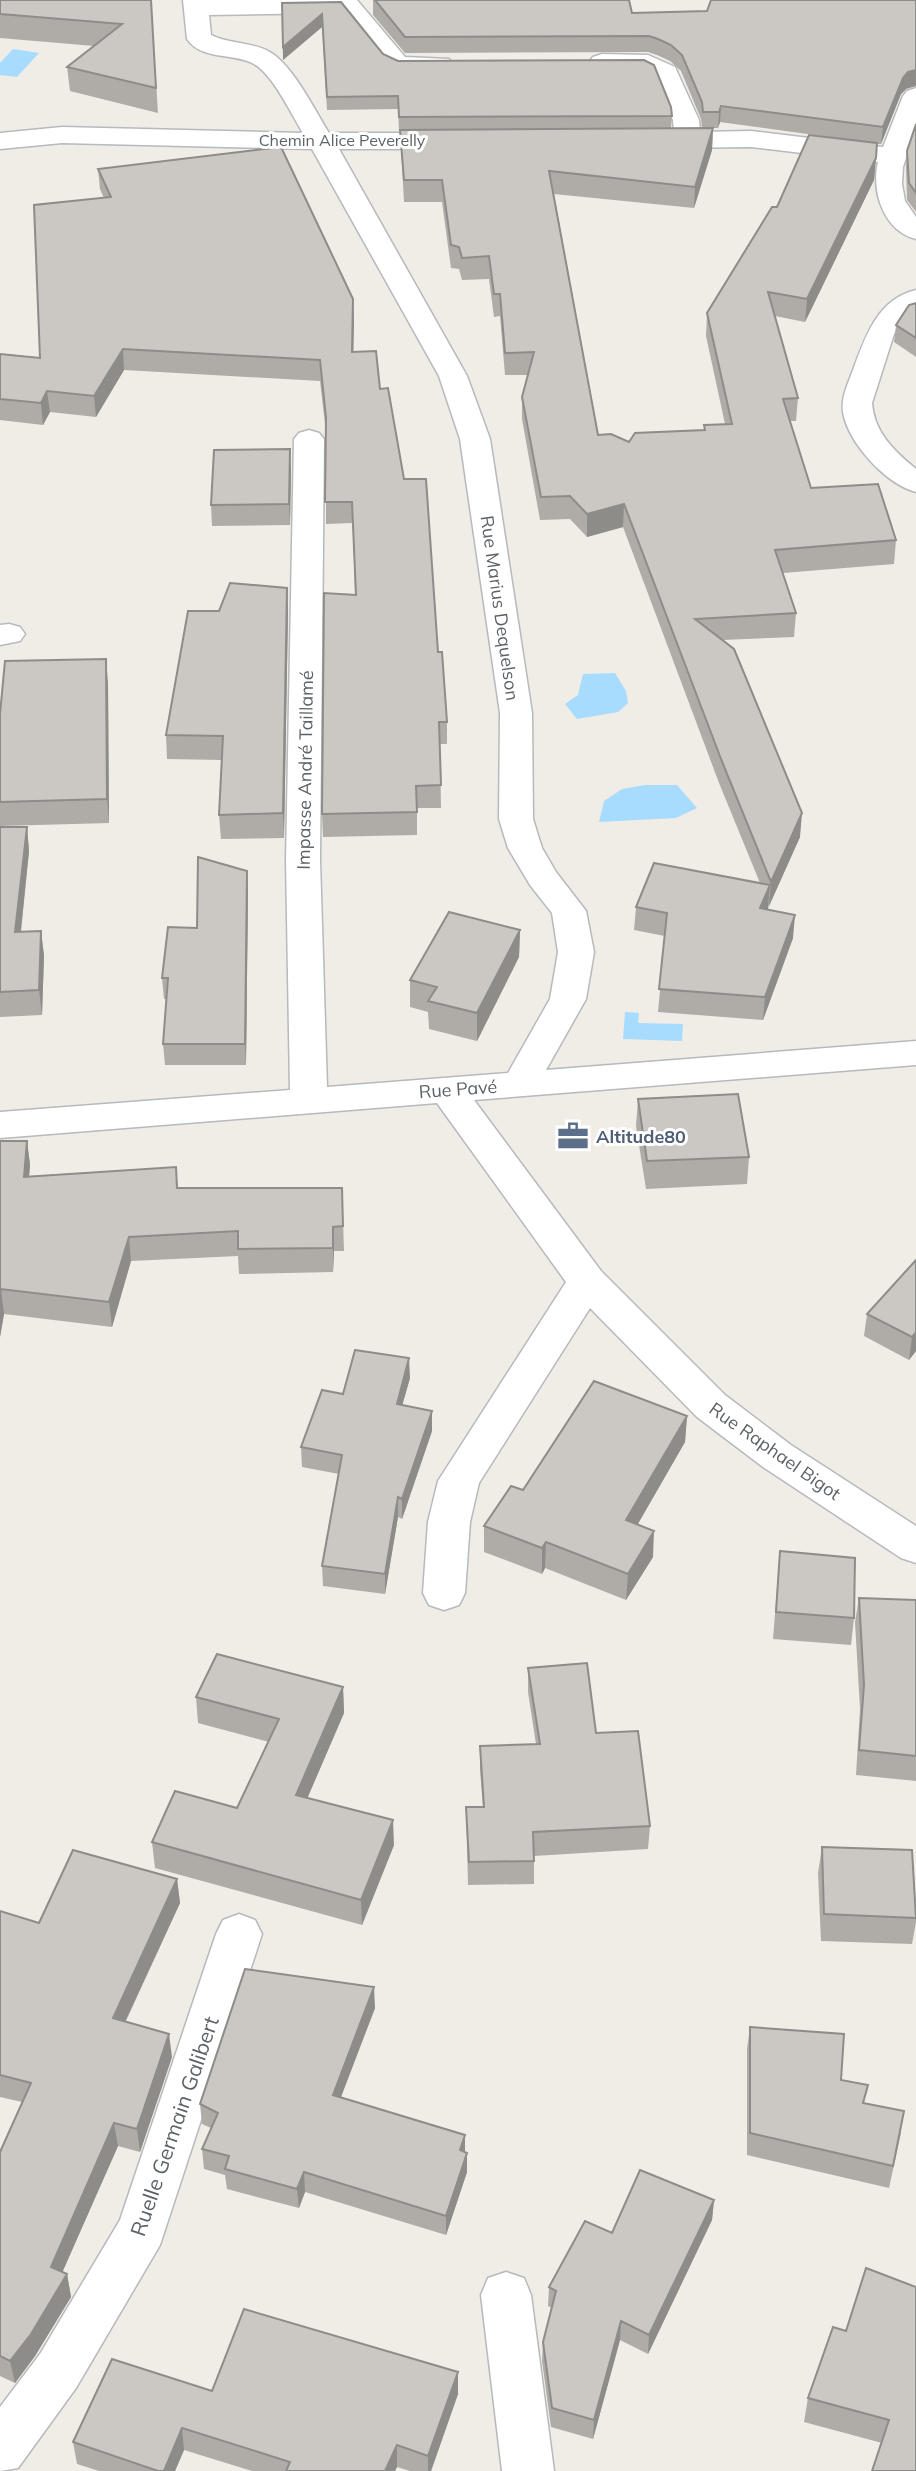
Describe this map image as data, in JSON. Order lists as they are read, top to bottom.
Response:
{
  "streets": {
    "street": [
      "Chemin Alice Peverelly",
      "Rue Marius Dequelson",
      "Impasse André Taillamé",
      "Rue Pavé",
      "Rue Raphael Bigot",
      "Ruelle Germain Galibert"
    ]
  },
  "crossings": [
    ["Chemin Alice Peverelly", "Rue Marius Dequelson"],
    ["Rue Marius Dequelson", "Rue Pavé"],
    ["Impasse André Taillamé", "Rue Pavé"],
    ["Rue Pavé", "Rue Raphael Bigot"]
  ],
  "places": {
    "office": ["Altitude80"]
  }
}
